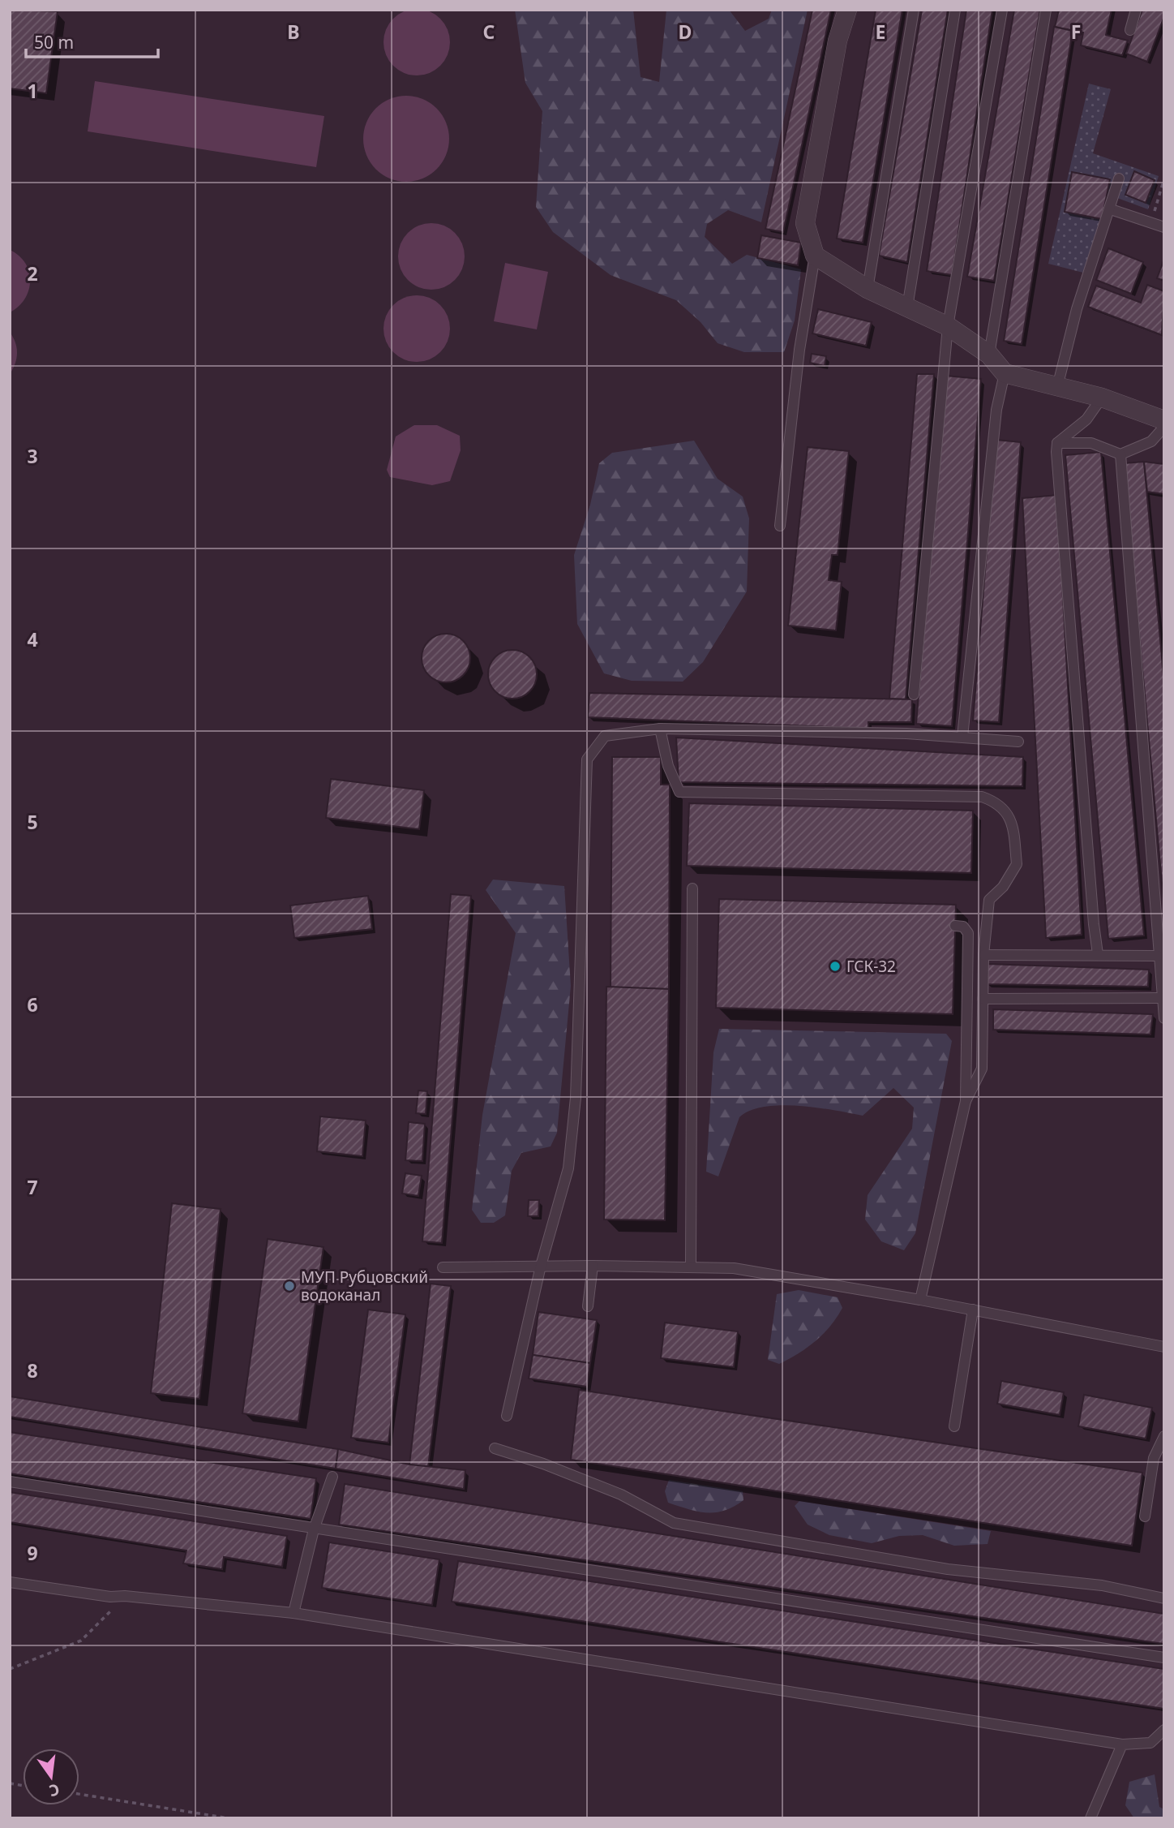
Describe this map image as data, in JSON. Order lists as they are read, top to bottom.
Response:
{
  "places": ["ГСК-32", "МУП Рубцовский водоканал"],
  "scale_bar": "50 m",
  "north": "bottom",
  "grid": {
    "columns": [
      "B",
      "C",
      "D",
      "E",
      "F"
    ],
    "rows": [
      "1",
      "2",
      "3",
      "4",
      "5",
      "6",
      "7",
      "8",
      "9"
    ]
  }
}
